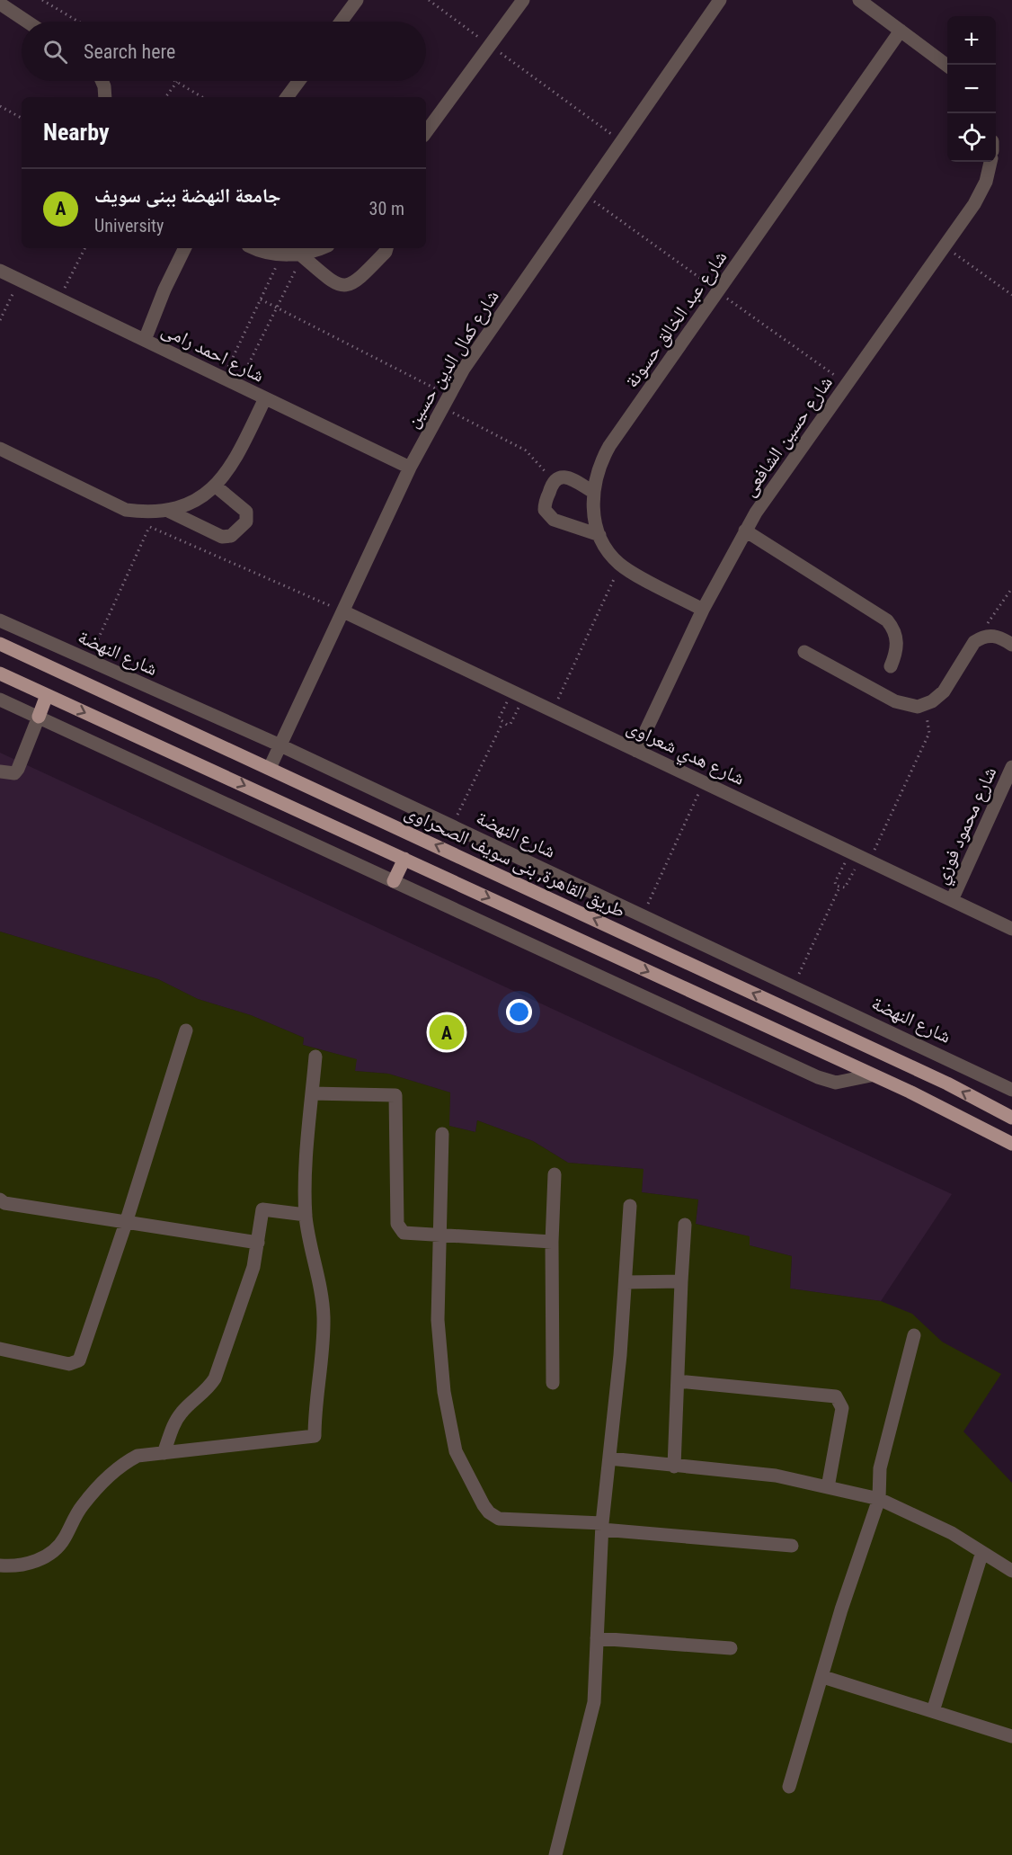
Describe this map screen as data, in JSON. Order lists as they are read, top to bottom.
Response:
{
  "streets": {
    "main road": ["طريق القاهرة, بنى سويف الصحراوى"],
    "street": [
      "شارع عبد الخالق حسونة",
      "شارع احمد رامى",
      "شارع كمال الدين حسين",
      "شارع حسين الشافعى",
      "شارع النهضة",
      "شارع هدي شعراوى",
      "شارع محمود فوزي"
    ]
  },
  "crossings": [
    ["شارع عبد الخالق حسونة", "شارع حسين الشافعى"],
    ["شارع احمد رامى", "شارع كمال الدين حسين"],
    ["شارع كمال الدين حسين", "شارع النهضة"],
    ["شارع كمال الدين حسين", "شارع هدي شعراوى"],
    ["شارع كمال الدين حسين", "طريق القاهرة, بنى سويف الصحراوى"],
    ["شارع حسين الشافعى", "شارع هدي شعراوى"],
    ["شارع هدي شعراوى", "شارع محمود فوزي"]
  ],
  "page": {
    "map_buttons": ["+", "−"],
    "search": "Search here",
    "heading": "Nearby",
    "list": [
      {
        "mark": "A",
        "name": "جامعة النهضة ببنى سويف",
        "note": "University",
        "value": "30 m"
      }
    ],
    "pins": "A"
  }
}
